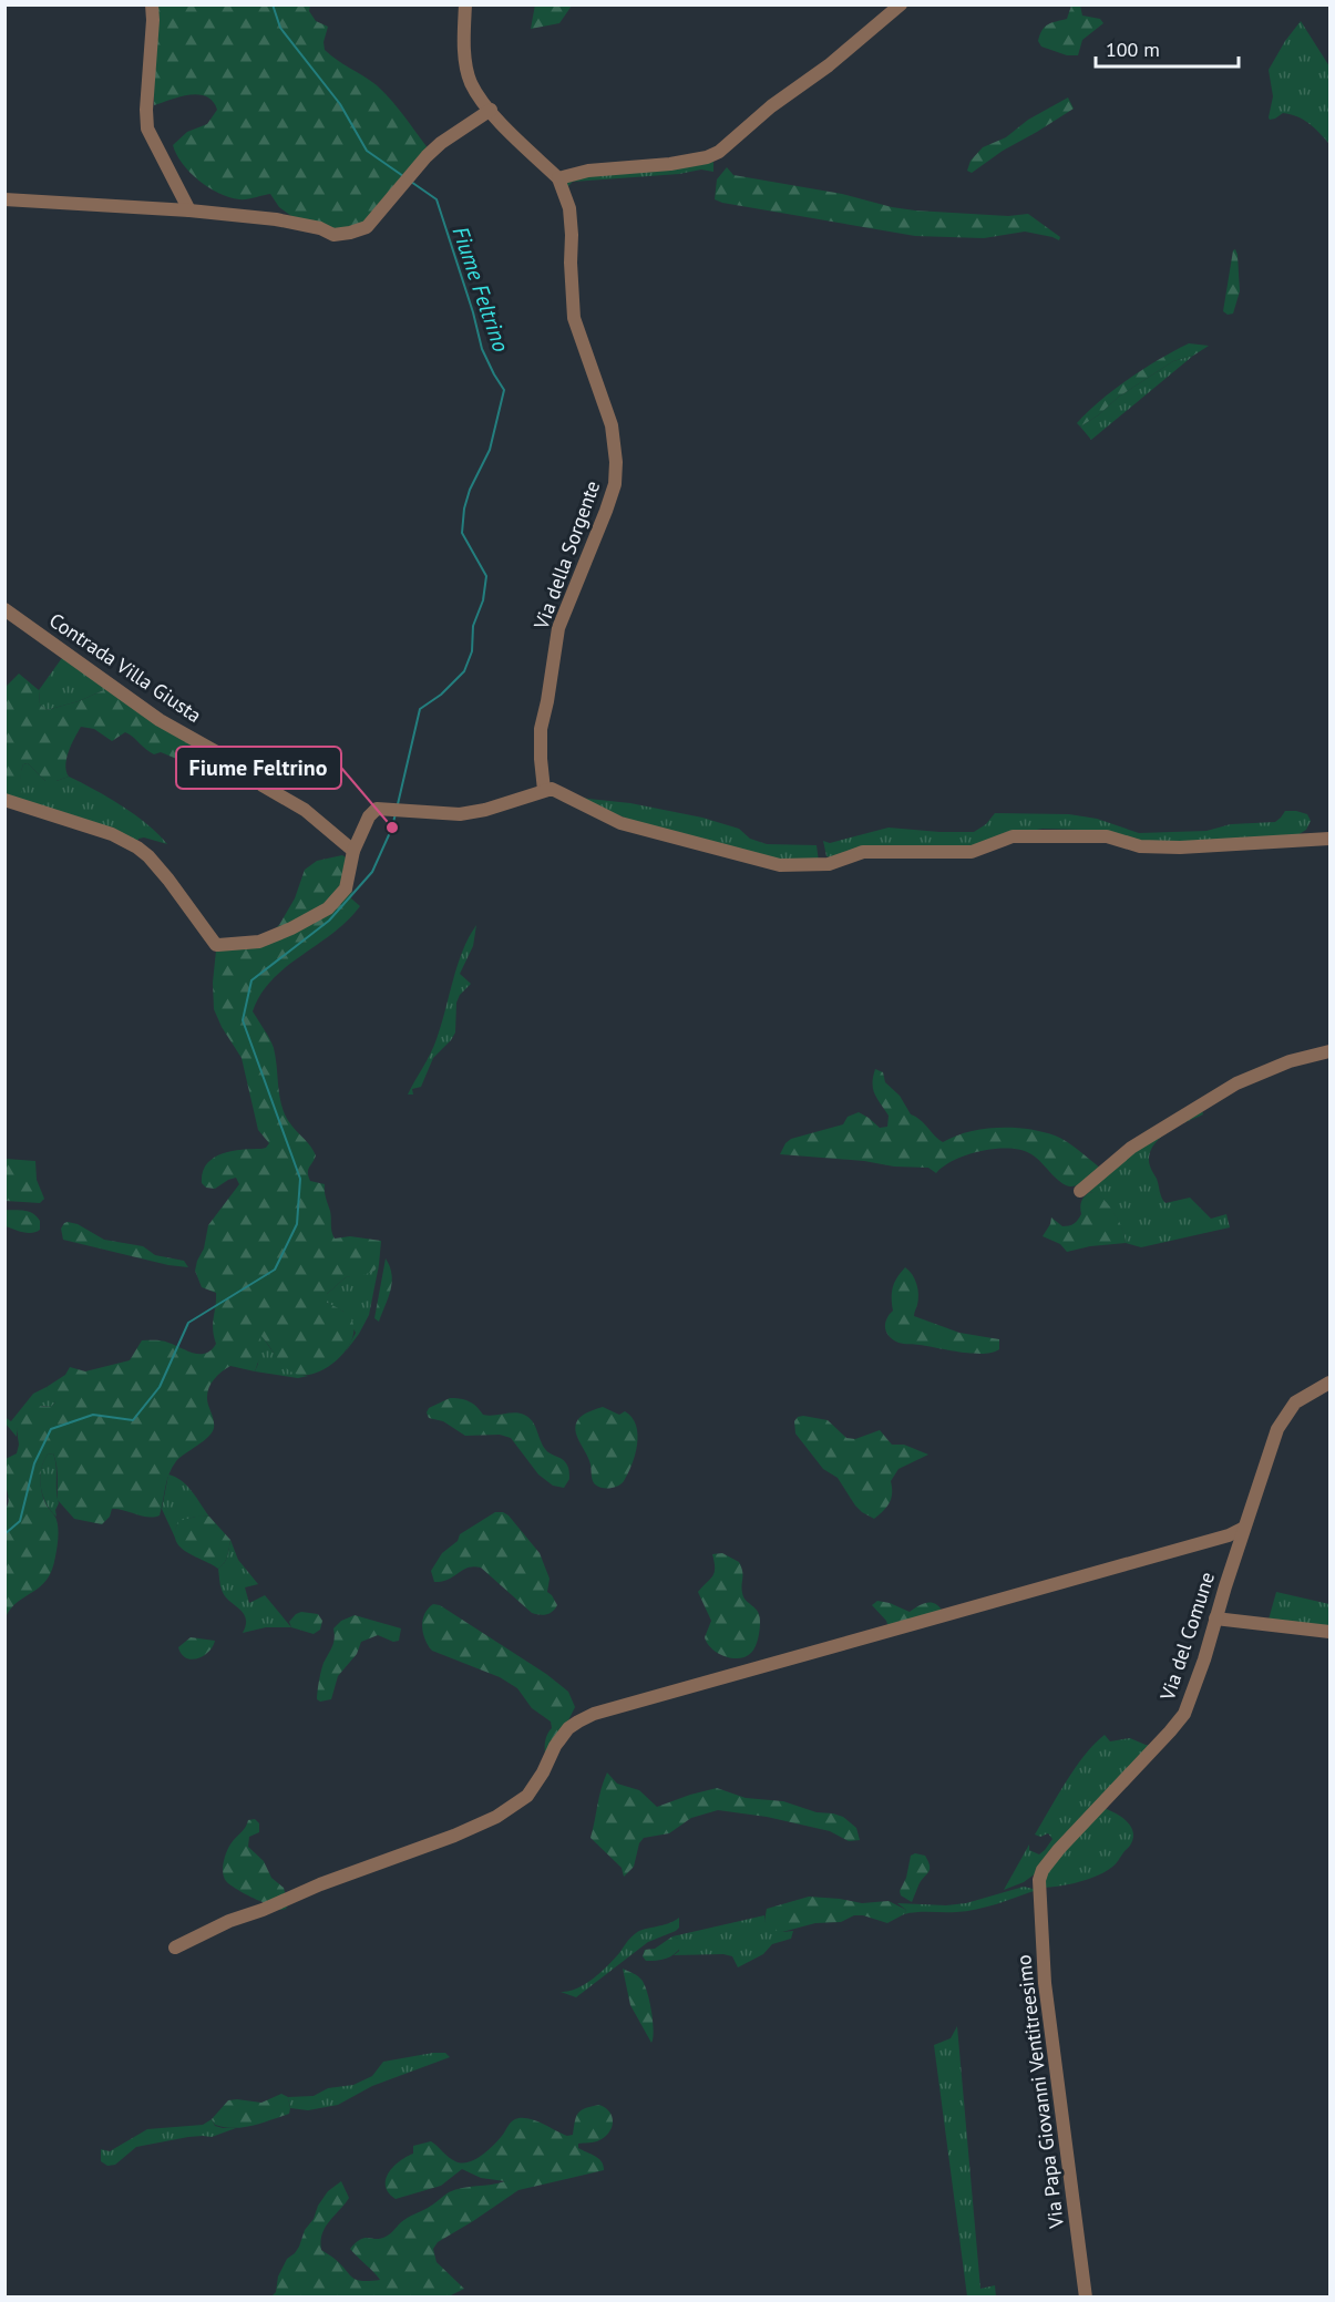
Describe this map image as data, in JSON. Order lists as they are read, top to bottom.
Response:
{
  "streets": {
    "street": [
      "Via della Sorgente",
      "Contrada Villa Giusta",
      "Via del Comune",
      "Via Papa Giovanni Ventitreesimo"
    ]
  },
  "crossings": [
    ["Via del Comune", "Via Papa Giovanni Ventitreesimo"]
  ],
  "water": ["Fiume Feltrino"],
  "places": ["Fiume Feltrino"],
  "scale_bar": "100 m"
}
